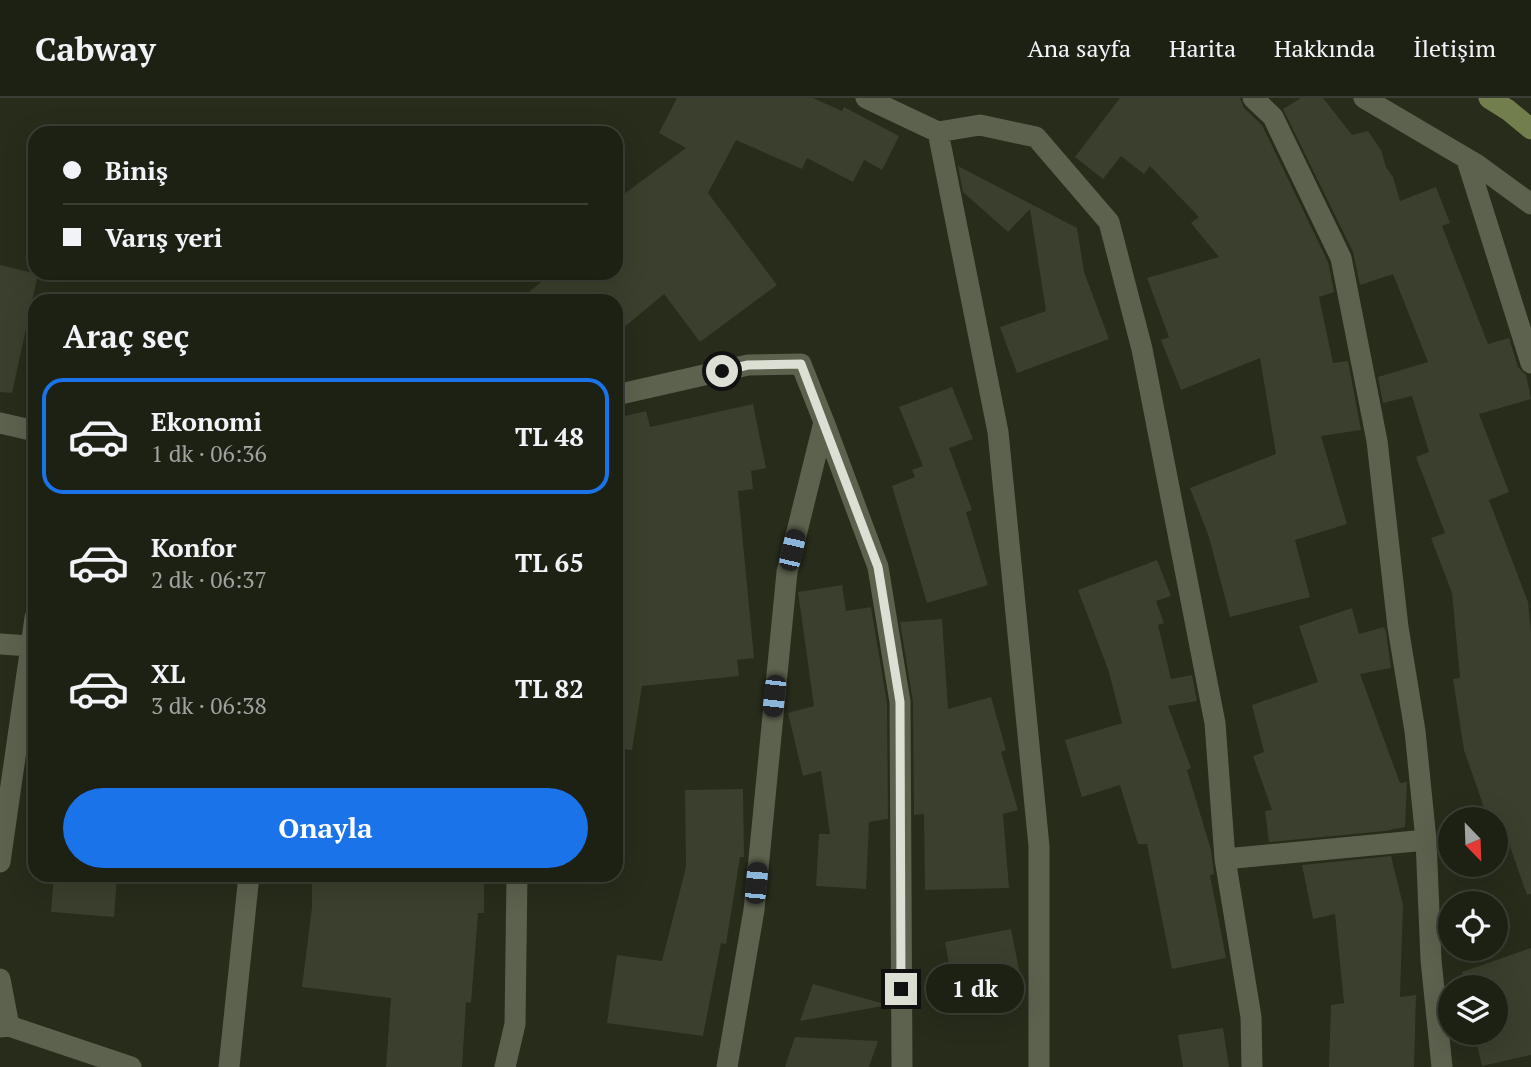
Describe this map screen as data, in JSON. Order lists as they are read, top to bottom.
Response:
{
  "north": "bottom right",
  "page": {
    "header": "Cabway",
    "nav": [
      "Ana sayfa",
      "Harita",
      "Hakkında",
      "İletişim"
    ],
    "banner": ["Biniş", "Varış yeri"],
    "heading": "Araç seç",
    "list": [
      {
        "name": "Ekonomi",
        "note": "1 dk · 06:36",
        "value": "TL 48"
      },
      {
        "name": "Konfor",
        "note": "2 dk · 06:37",
        "value": "TL 65"
      },
      {
        "name": "XL",
        "note": "3 dk · 06:38",
        "value": "TL 82"
      }
    ],
    "buttons": "Onayla",
    "bubble": "1 dk"
  }
}
